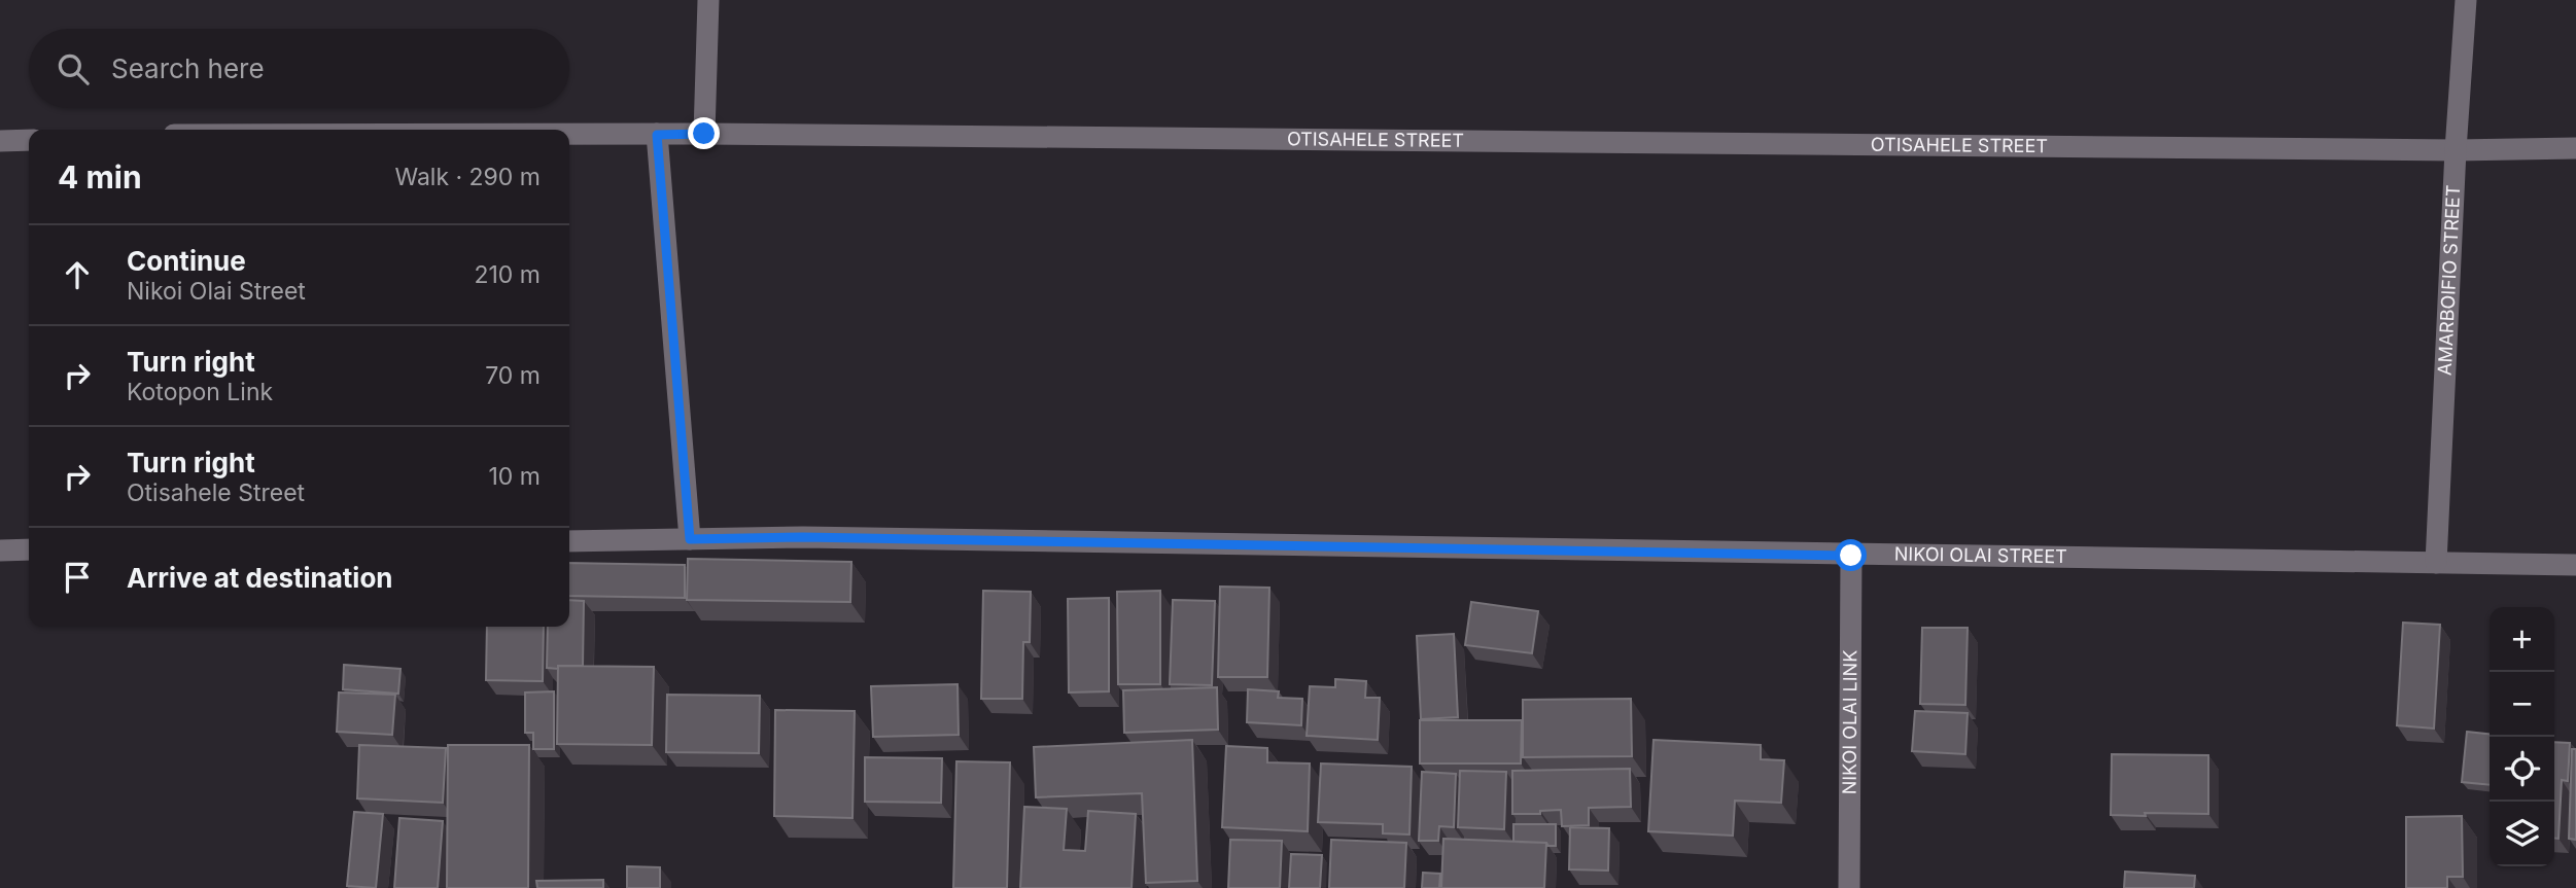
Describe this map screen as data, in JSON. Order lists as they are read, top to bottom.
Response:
{
  "streets": {
    "street": [
      "OTISAHELE STREET",
      "AMARBOIFIO STREET",
      "NIKOI OLAI STREET",
      "NIKOI OLAI LINK"
    ]
  },
  "crossings": [
    ["OTISAHELE STREET", "AMARBOIFIO STREET"],
    ["AMARBOIFIO STREET", "NIKOI OLAI STREET"],
    ["NIKOI OLAI STREET", "NIKOI OLAI LINK"]
  ],
  "page": {
    "search": "Search here",
    "heading": ["4 min", "Walk · 290 m"],
    "list": [
      ["Continue", "Nikoi Olai Street", "210 m"],
      ["Turn right", "Kotopon Link", "70 m"],
      ["Turn right", "Otisahele Street", "10 m"],
      "Arrive at destination"
    ],
    "map_buttons": ["+", "−"]
  }
}
